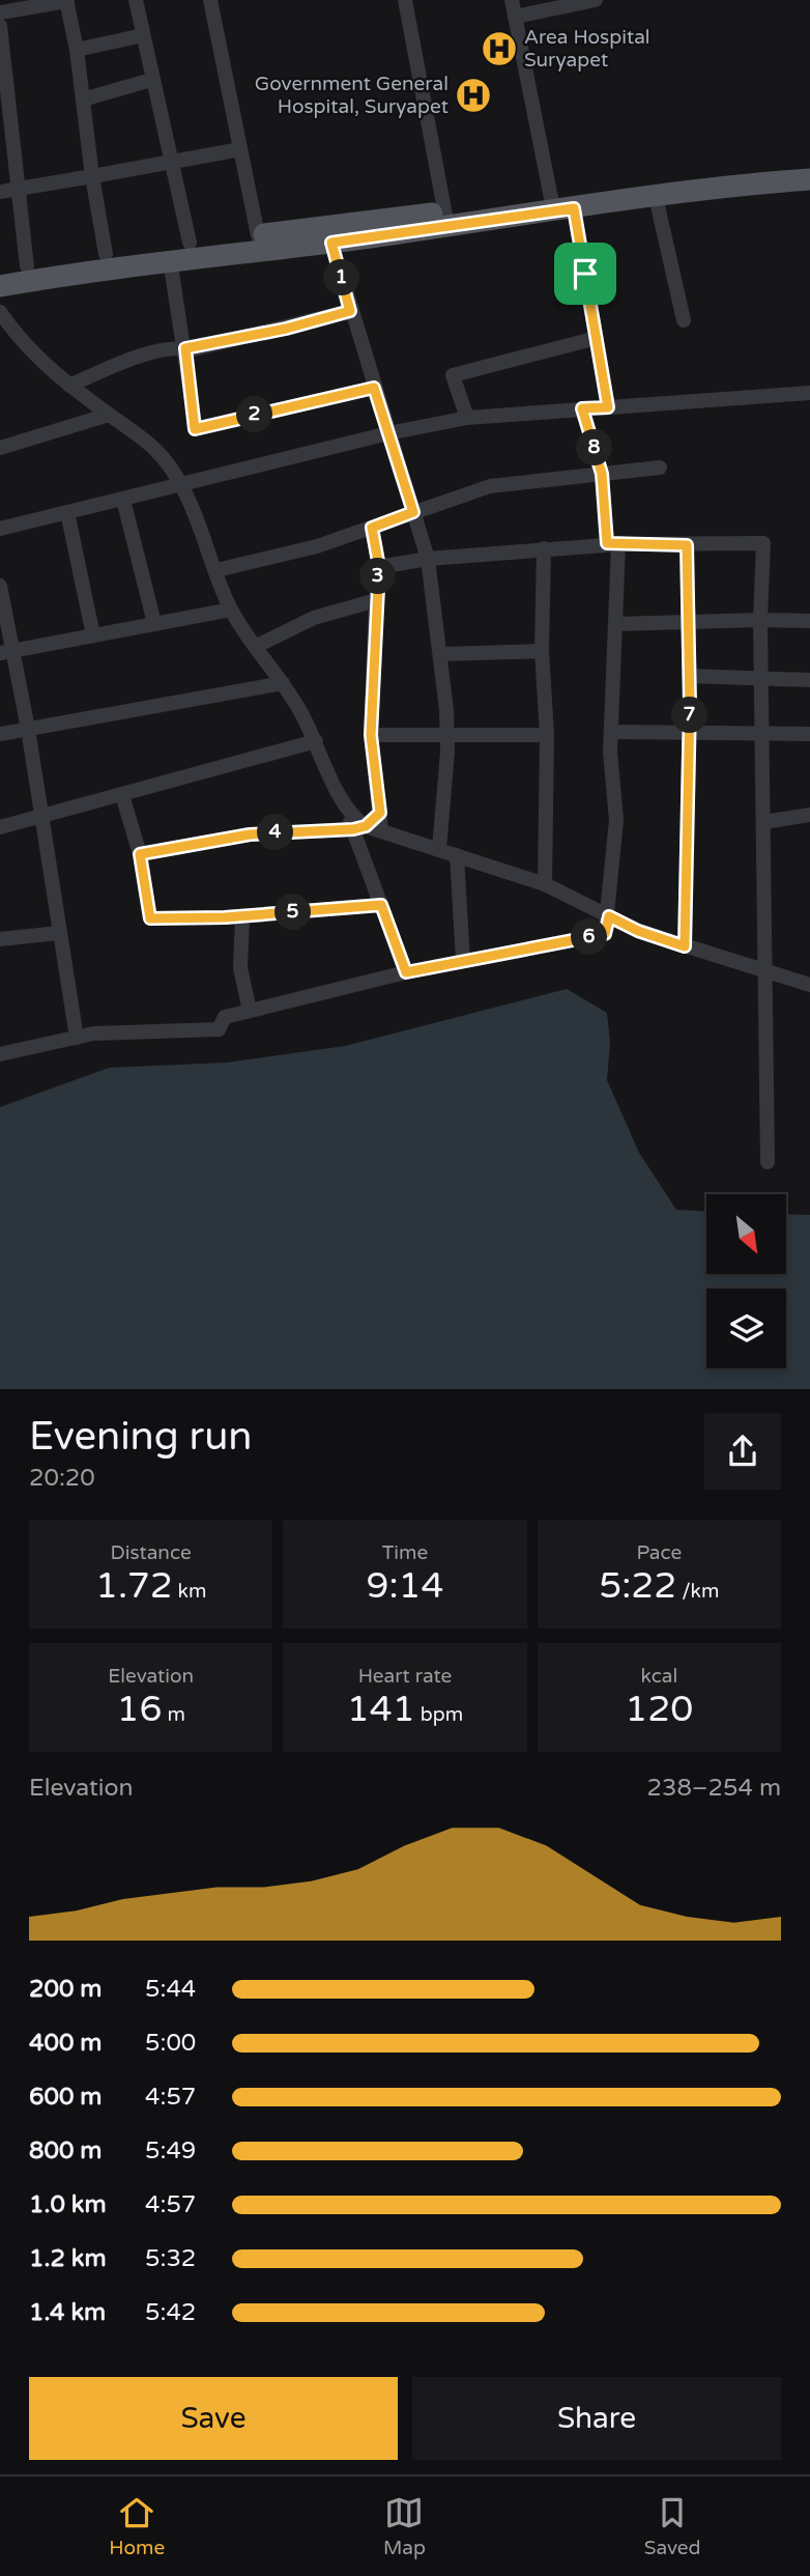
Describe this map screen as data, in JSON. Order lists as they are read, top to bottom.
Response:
{
  "places": {
    "hospital": ["Area Hospital Suryapet", "Government General Hospital, Suryapet"]
  },
  "north": "bottom right",
  "page": {
    "pins": [
      "1",
      "2",
      "8",
      "3",
      "7",
      "4",
      "5",
      "6"
    ],
    "heading": ["Evening run", "20:20"],
    "stats": [
      ["Distance", "1.72 km"],
      ["Time", "9:14"],
      ["Pace", "5:22 /km"],
      ["Elevation", "16 m"],
      ["Heart rate", "141 bpm"],
      ["kcal", "120"]
    ],
    "chart": ["Elevation", "238–254 m"],
    "list": [
      {
        "name": "200 m",
        "note": "5:44"
      },
      {
        "name": "400 m",
        "note": "5:00"
      },
      {
        "name": "600 m",
        "note": "4:57"
      },
      {
        "name": "800 m",
        "note": "5:49"
      },
      {
        "name": "1.0 km",
        "note": "4:57"
      },
      {
        "name": "1.2 km",
        "note": "5:32"
      },
      {
        "name": "1.4 km",
        "note": "5:42"
      }
    ],
    "buttons": ["Save", "Share"],
    "tabs": ["Home", "Map", "Saved"]
  }
}
